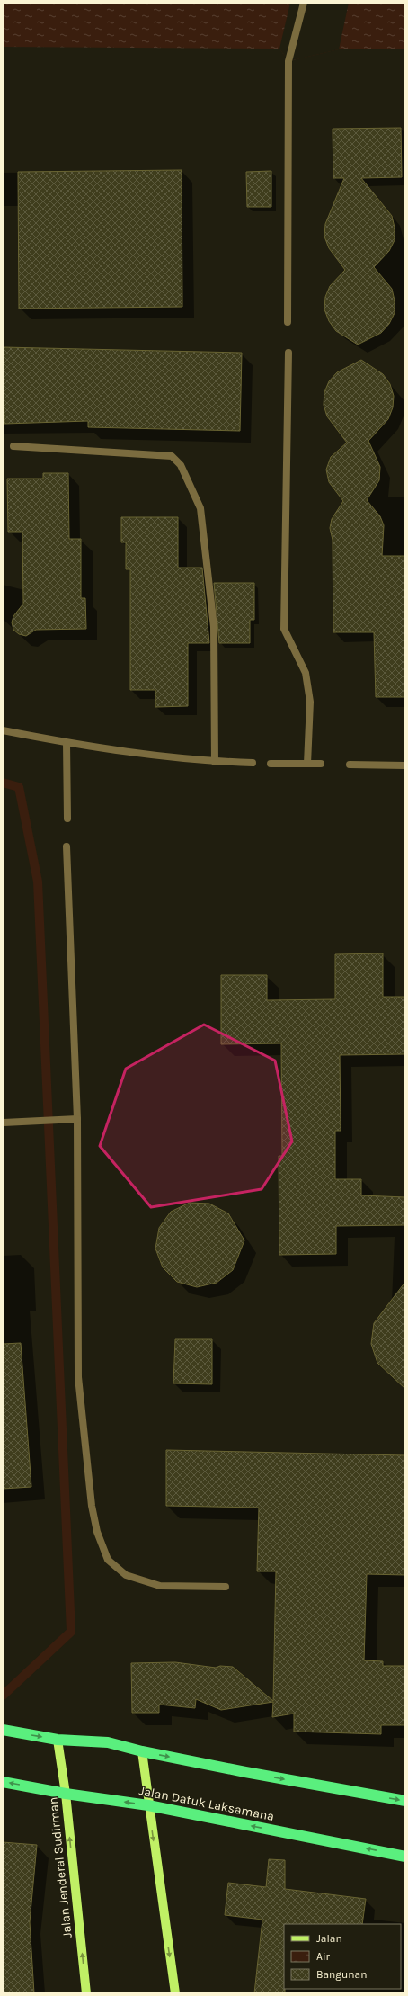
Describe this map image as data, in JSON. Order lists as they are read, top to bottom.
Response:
{
  "streets": {
    "highway": ["Jalan Datuk Laksamana"],
    "main road": ["Jalan Jenderal Sudirman"]
  },
  "crossings": [
    ["Jalan Datuk Laksamana", "Jalan Jenderal Sudirman"]
  ],
  "one_way": ["Jalan Jenderal Sudirman"],
  "legend": ["Jalan", "Air", "Bangunan"]
}
